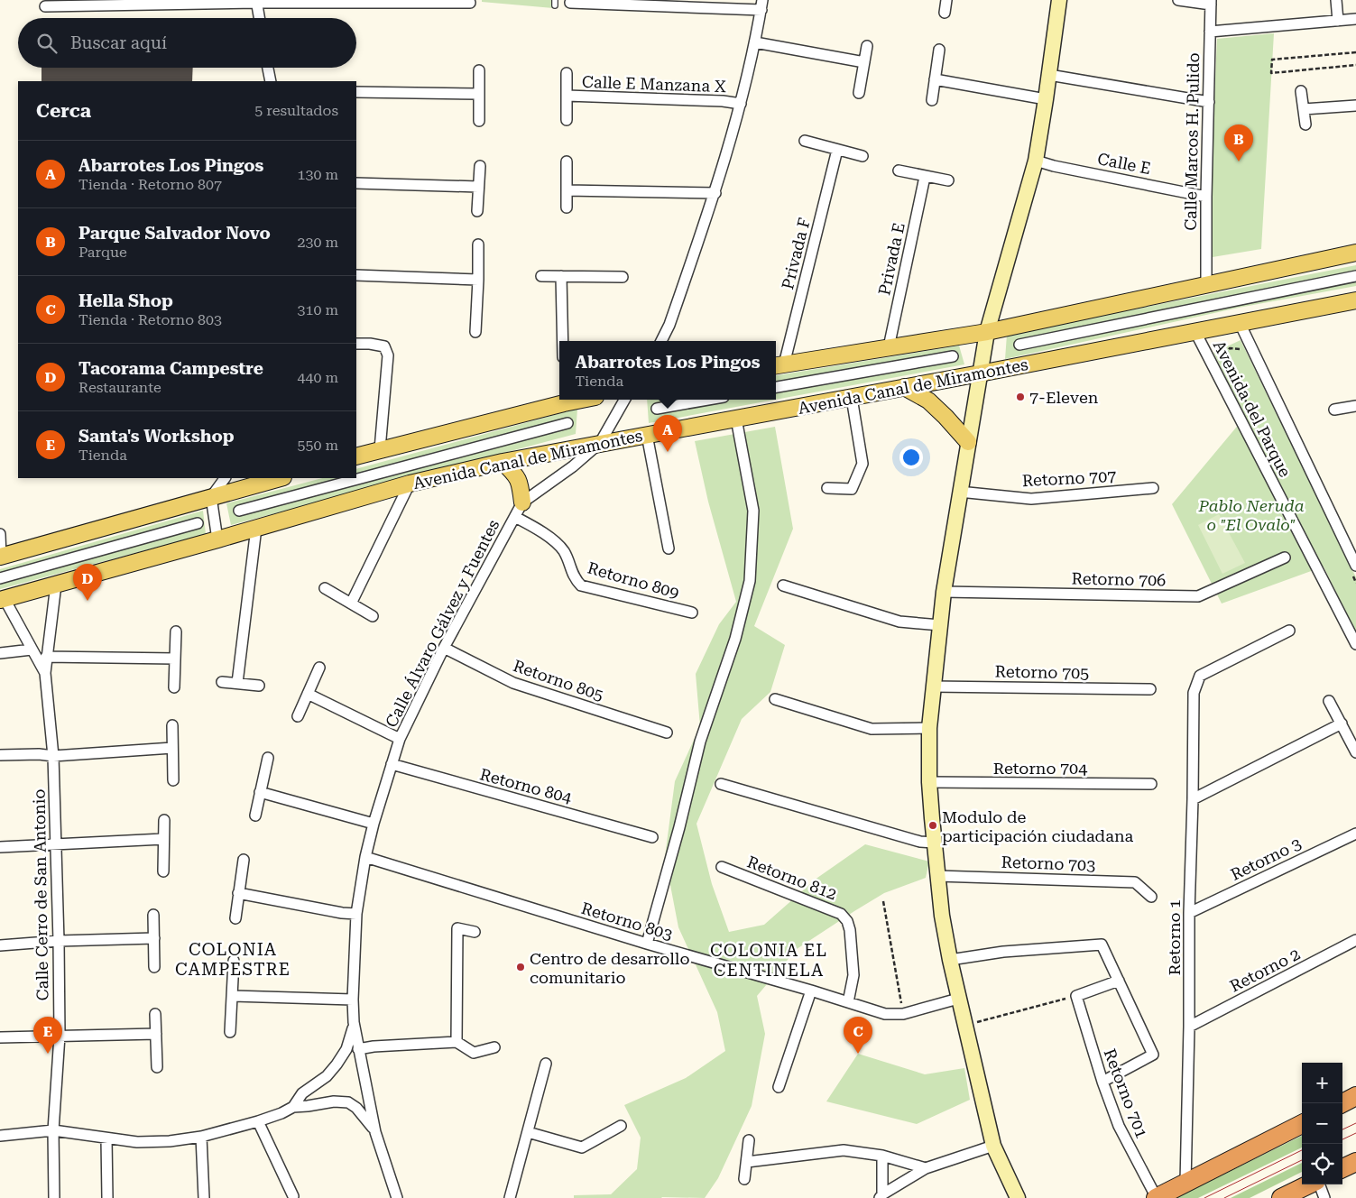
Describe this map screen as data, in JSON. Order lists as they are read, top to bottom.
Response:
{
  "streets": {
    "main road": ["Avenida Canal de Miramontes"],
    "street": [
      "Calle E Manzana X",
      "Calle Marcos H. Pulido",
      "Calle E",
      "Privada F",
      "Privada E",
      "Avenida del Parque",
      "Retorno 707",
      "Retorno 706",
      "Retorno 809",
      "Calle Álvaro Gálvez y Fuentes",
      "Retorno 705",
      "Retorno 805",
      "Retorno 704",
      "Retorno 804",
      "Retorno 3",
      "Retorno 703",
      "Retorno 812",
      "Calle Cerro de San Antonio",
      "Retorno 803",
      "Retorno 1",
      "Retorno 2",
      "Retorno 701"
    ]
  },
  "crossings": [
    ["Calle Marcos H. Pulido", "Calle E"],
    ["Avenida Canal de Miramontes", "Avenida del Parque"],
    ["Avenida Canal de Miramontes", "Calle Álvaro Gálvez y Fuentes"],
    ["Avenida Canal de Miramontes", "Calle Cerro de San Antonio"],
    ["Retorno 809", "Calle Álvaro Gálvez y Fuentes"],
    ["Calle Álvaro Gálvez y Fuentes", "Retorno 805"],
    ["Calle Álvaro Gálvez y Fuentes", "Retorno 804"],
    ["Calle Álvaro Gálvez y Fuentes", "Retorno 803"],
    ["Retorno 3", "Retorno 1"],
    ["Retorno 812", "Retorno 803"],
    ["Retorno 1", "Retorno 2"]
  ],
  "districts": ["COLONIA CAMPESTRE", "COLONIA EL CENTINELA"],
  "parks": ["Pablo Neruda o \"El Ovalo\""],
  "places": ["7-Eleven", "Modulo de participación ciudadana", "Centro de desarrollo comunitario"],
  "page": {
    "search": "Buscar aquí",
    "heading": ["Cerca", "5 resultados"],
    "pins": [
      "B",
      "A",
      "D",
      "C",
      "E"
    ],
    "list": [
      {
        "mark": "A",
        "name": "Abarrotes Los Pingos",
        "note": "Tienda · Retorno 807",
        "value": "130 m"
      },
      {
        "mark": "B",
        "name": "Parque Salvador Novo",
        "note": "Parque",
        "value": "230 m"
      },
      {
        "mark": "C",
        "name": "Hella Shop",
        "note": "Tienda · Retorno 803",
        "value": "310 m"
      },
      {
        "mark": "D",
        "name": "Tacorama Campestre",
        "note": "Restaurante",
        "value": "440 m"
      },
      {
        "mark": "E",
        "name": "Santa's Workshop",
        "note": "Tienda",
        "value": "550 m"
      }
    ],
    "popup": ["Abarrotes Los Pingos", "Tienda"],
    "map_buttons": ["+", "−"]
  }
}
